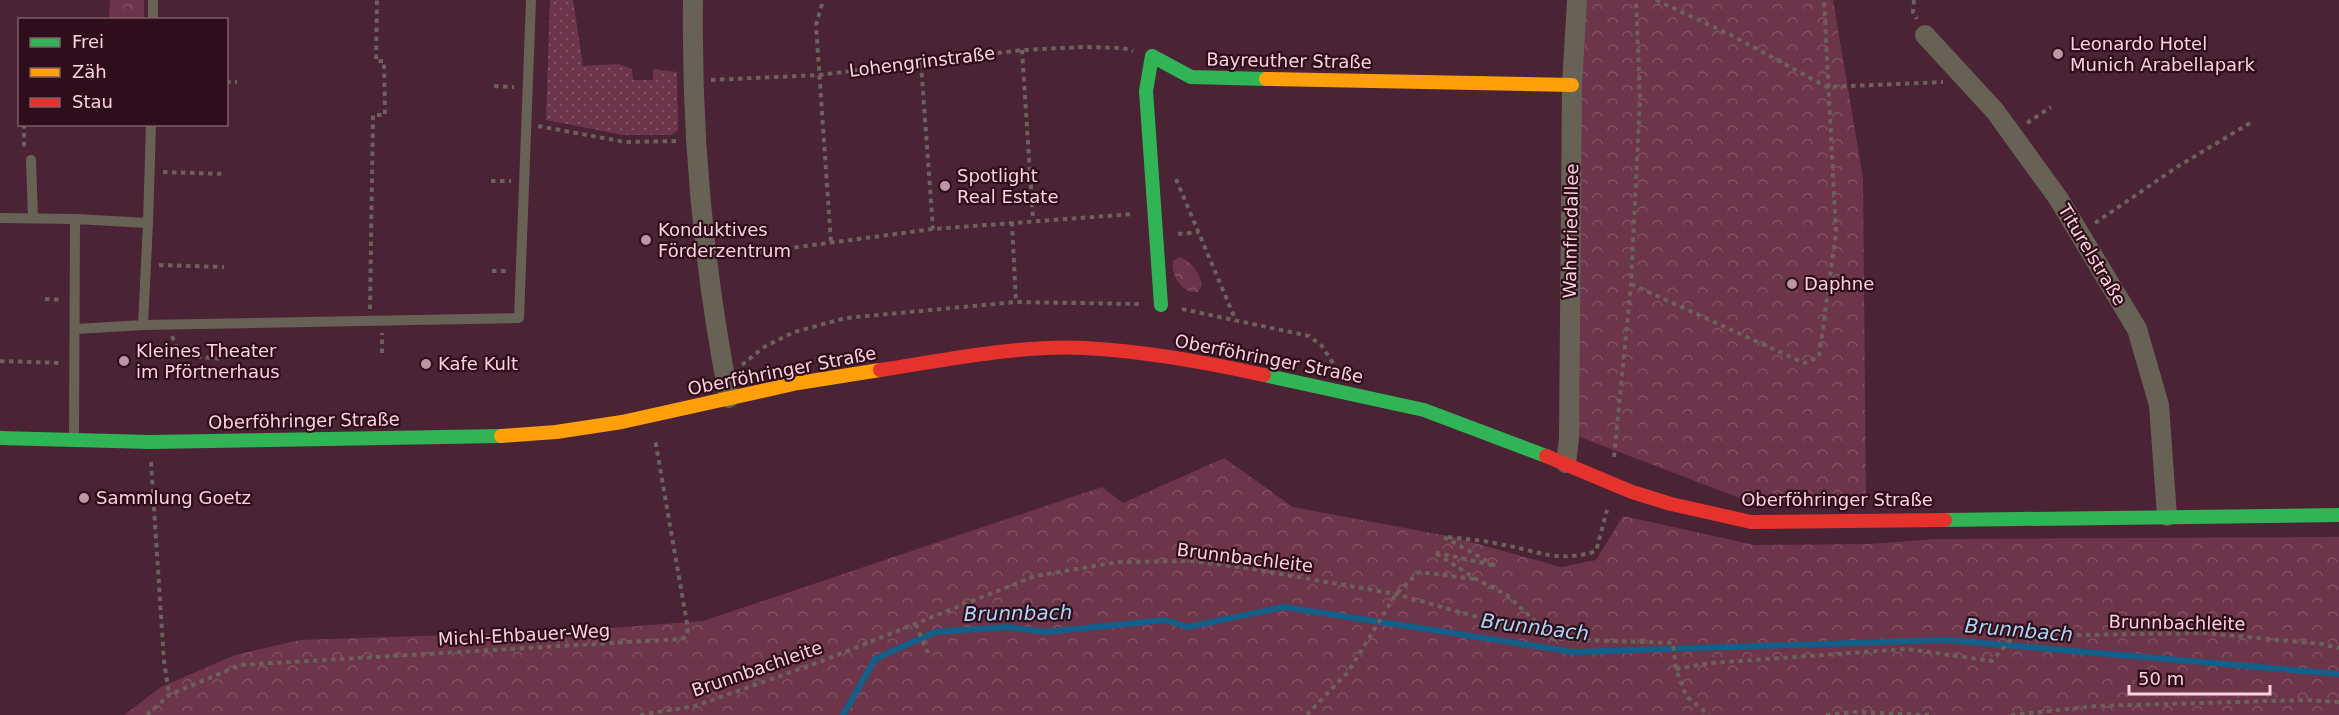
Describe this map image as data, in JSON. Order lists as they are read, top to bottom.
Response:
{
  "streets": {
    "main road": ["Bayreuther Straße", "Oberföhringer Straße"],
    "street": ["Wahnfriedallee", "Titurelstraße"],
    "path": ["Lohengrinstraße", "Brunnbachleite", "Michl-Ehbauer-Weg"]
  },
  "crossings": [
    ["Bayreuther Straße", "Lohengrinstraße"],
    ["Bayreuther Straße", "Wahnfriedallee"],
    ["Wahnfriedallee", "Oberföhringer Straße"],
    ["Titurelstraße", "Oberföhringer Straße"]
  ],
  "water": ["Brunnbach"],
  "places": [
    "Leonardo Hotel Munich Arabellapark",
    "Spotlight Real Estate",
    "Konduktives Förderzentrum",
    "Daphne",
    "Kleines Theater im Pförtnerhaus",
    "Kafe Kult",
    "Sammlung Goetz"
  ],
  "legend": ["Frei", "Zäh", "Stau"],
  "scale_bar": "50 m"
}
